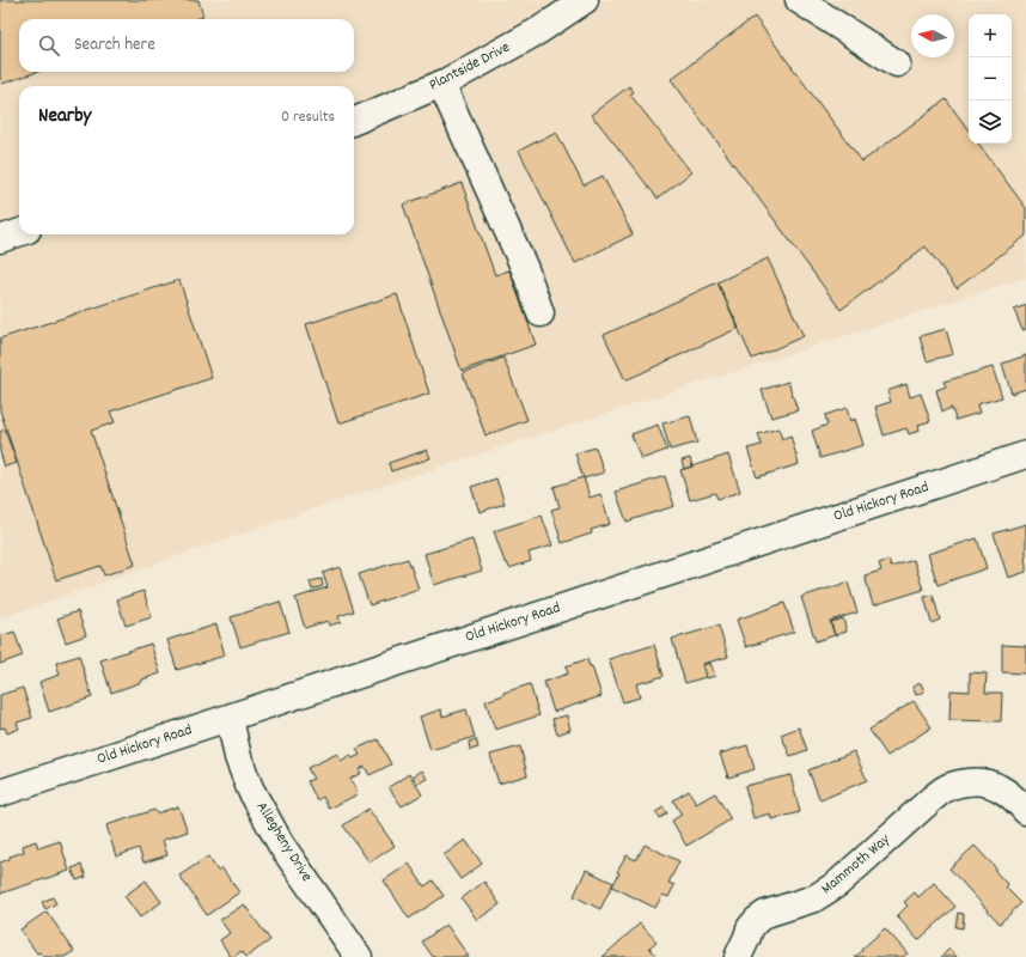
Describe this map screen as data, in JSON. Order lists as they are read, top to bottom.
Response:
{
  "streets": {
    "street": [
      "Plantside Drive",
      "Old Hickory Road",
      "Allegheny Drive",
      "Mammoth Way"
    ]
  },
  "crossings": [
    ["Old Hickory Road", "Allegheny Drive"]
  ],
  "north": "left",
  "page": {
    "map_buttons": ["+", "−"],
    "search": "Search here",
    "heading": ["Nearby", "0 results"]
  }
}
